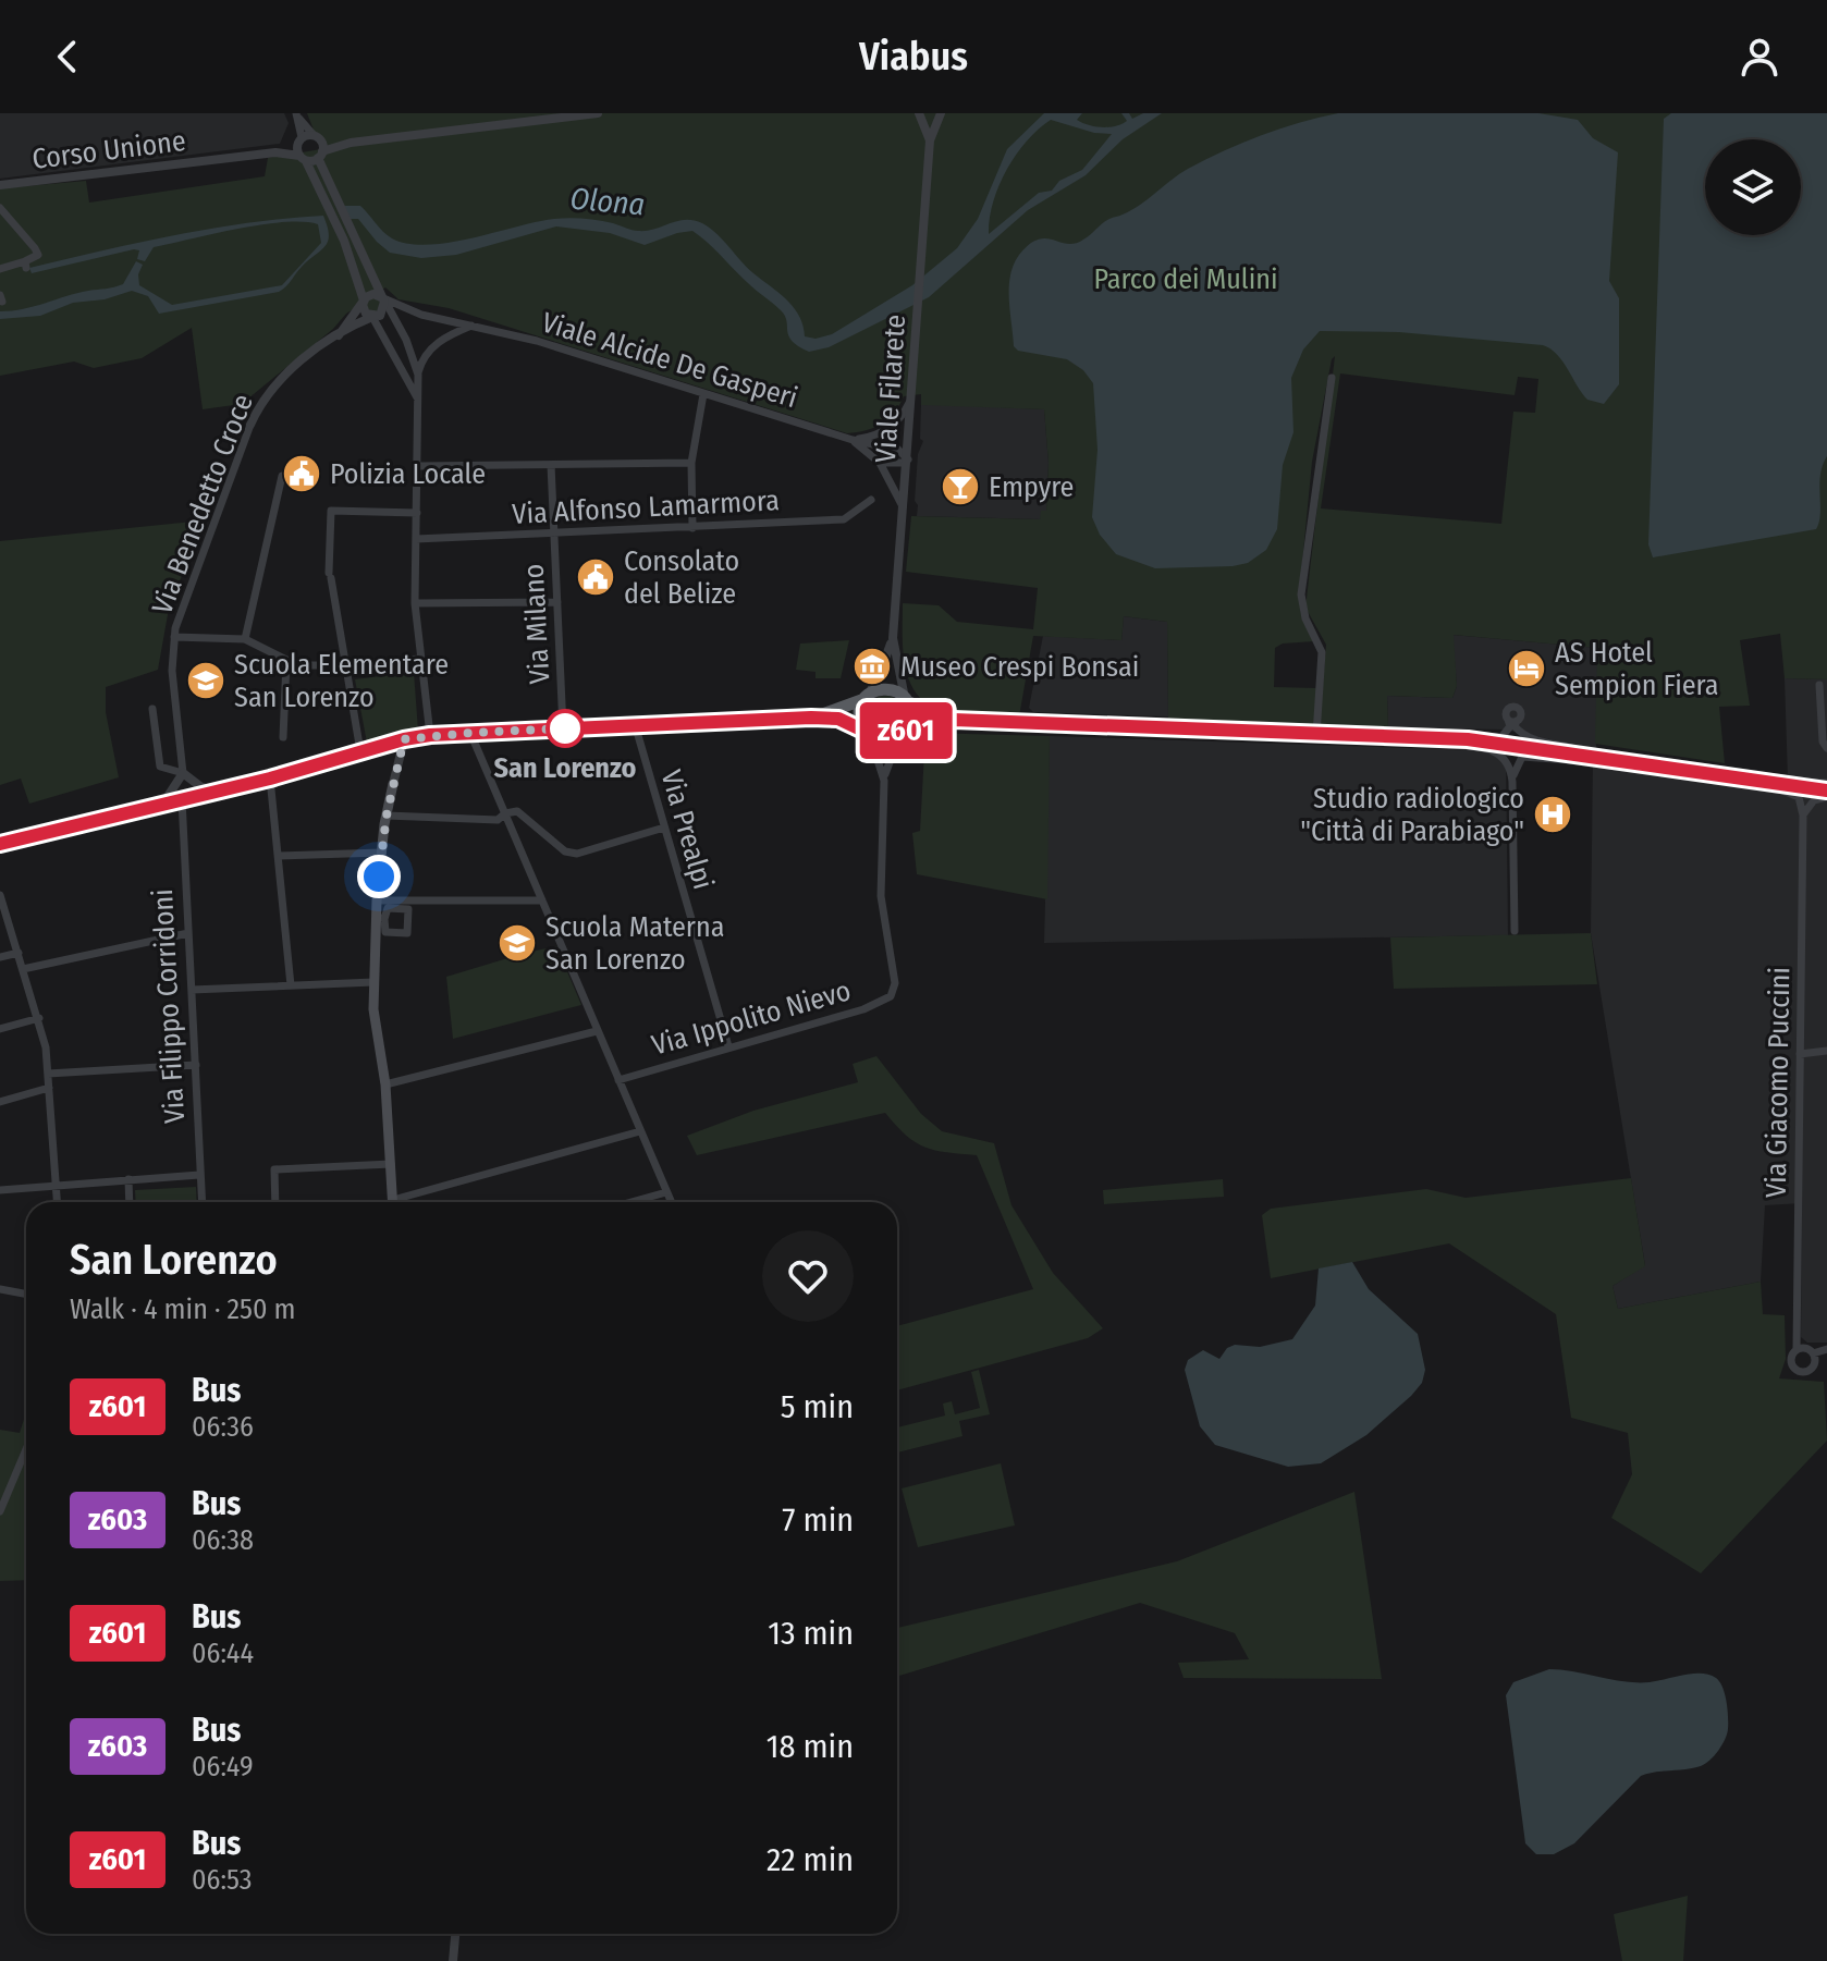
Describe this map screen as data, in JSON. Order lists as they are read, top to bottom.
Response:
{
  "streets": {
    "street": [
      "Corso Unione",
      "Viale Alcide De Gasperi",
      "Viale Filarete",
      "Via Benedetto Croce",
      "Via Alfonso Lamarmora",
      "Via Milano",
      "Via Prealpi",
      "Via Filippo Corridoni",
      "Via Ippolito Nievo",
      "Via Giacomo Puccini"
    ]
  },
  "crossings": [
    ["Viale Alcide De Gasperi", "Viale Filarete"],
    ["Via Benedetto Croce", "Via Filippo Corridoni"],
    ["Via Alfonso Lamarmora", "Via Milano"],
    ["Via Prealpi", "Via Ippolito Nievo"]
  ],
  "water": ["Olona"],
  "parks": ["Parco dei Mulini"],
  "places": {
    "public building": ["Polizia Locale", "Consolato del Belize"],
    "bar": ["Empyre"],
    "museum": ["Museo Crespi Bonsai"],
    "hotel": ["AS Hotel Sempion Fiera"],
    "school or university": ["Scuola Elementare San Lorenzo", "Scuola Materna San Lorenzo"],
    "other": ["San Lorenzo"],
    "hospital": ["Studio radiologico \"Città di Parabiago\""]
  },
  "lines": ["bus line z601"],
  "page": {
    "header": "Viabus",
    "on_map": "z601",
    "heading": ["San Lorenzo", "Walk · 4 min · 250 m"],
    "list": [
      {
        "mark": "z601",
        "name": "Bus",
        "note": "06:36",
        "value": "5 min"
      },
      {
        "mark": "z603",
        "name": "Bus",
        "note": "06:38",
        "value": "7 min"
      },
      {
        "mark": "z601",
        "name": "Bus",
        "note": "06:44",
        "value": "13 min"
      },
      {
        "mark": "z603",
        "name": "Bus",
        "note": "06:49",
        "value": "18 min"
      },
      {
        "mark": "z601",
        "name": "Bus",
        "note": "06:53",
        "value": "22 min"
      }
    ]
  }
}
